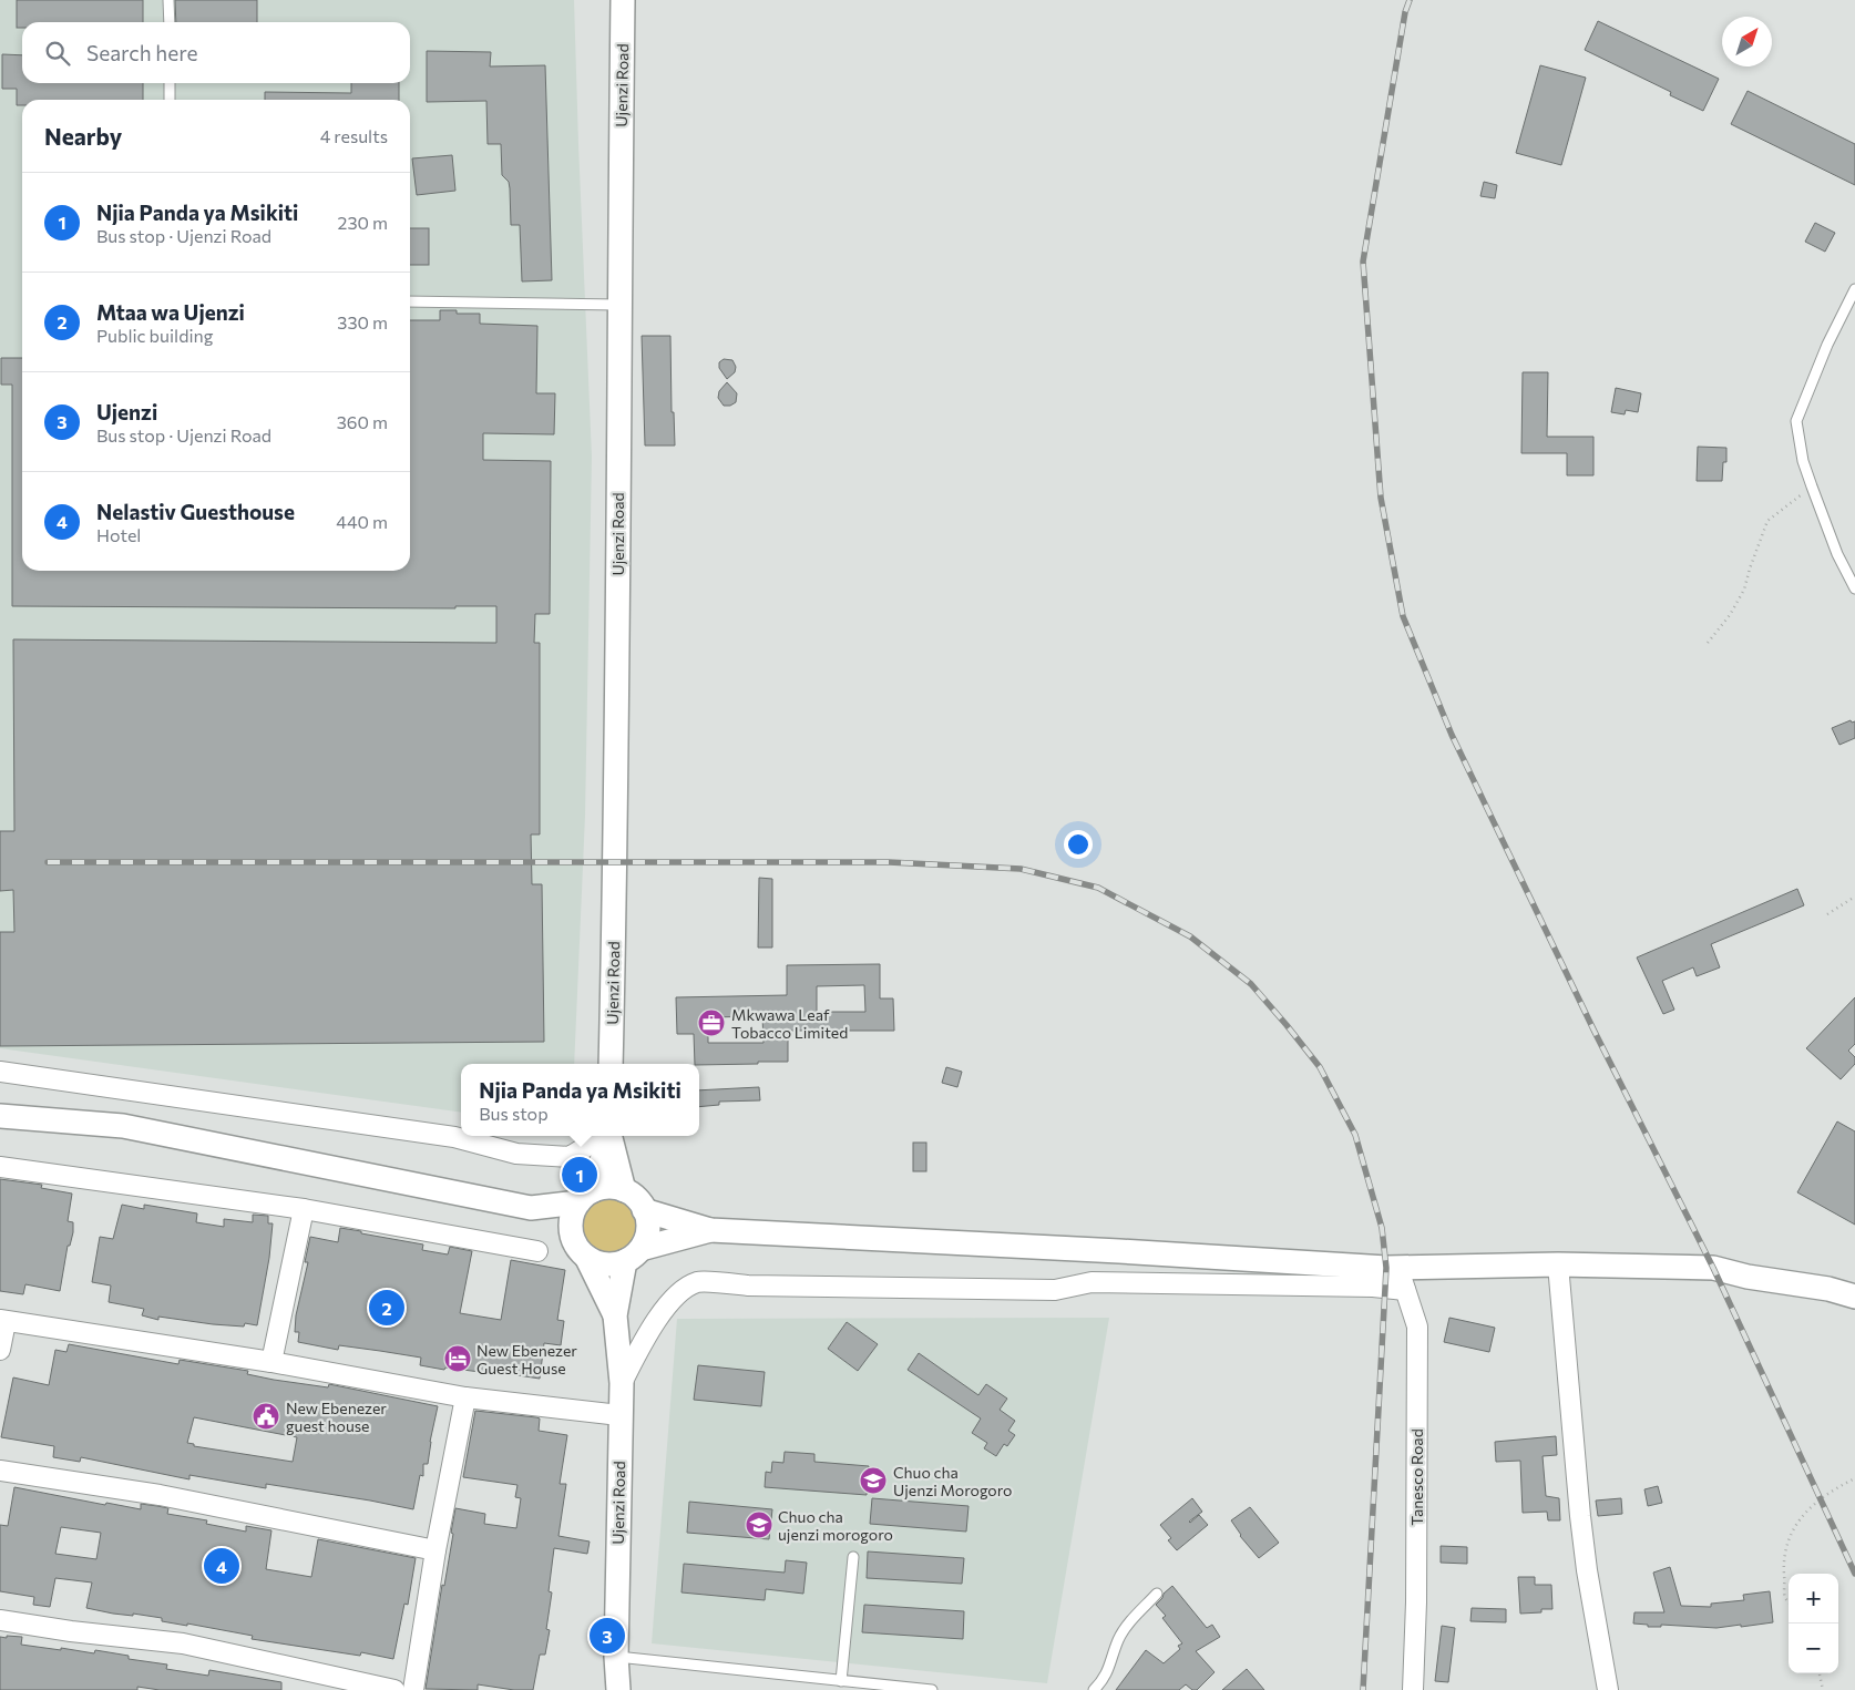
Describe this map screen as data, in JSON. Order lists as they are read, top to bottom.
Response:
{
  "streets": {
    "street": ["Ujenzi Road", "Tanesco Road"]
  },
  "places": {
    "office": ["Mkwawa Leaf Tobacco Limited"],
    "hotel": ["New Ebenezer Guest House"],
    "public building": ["New Ebenezer guest house"],
    "school or university": ["Chuo cha Ujenzi Morogoro", "Chuo cha ujenzi morogoro"]
  },
  "north": "top right",
  "page": {
    "search": "Search here",
    "heading": ["Nearby", "4 results"],
    "list": [
      {
        "mark": "1",
        "name": "Njia Panda ya Msikiti",
        "note": "Bus stop · Ujenzi Road",
        "value": "230 m"
      },
      {
        "mark": "2",
        "name": "Mtaa wa Ujenzi",
        "note": "Public building",
        "value": "330 m"
      },
      {
        "mark": "3",
        "name": "Ujenzi",
        "note": "Bus stop · Ujenzi Road",
        "value": "360 m"
      },
      {
        "mark": "4",
        "name": "Nelastiv Guesthouse",
        "note": "Hotel",
        "value": "440 m"
      }
    ],
    "popup": ["Njia Panda ya Msikiti", "Bus stop"],
    "pins": [
      "1",
      "2",
      "4",
      "3"
    ],
    "map_buttons": ["+", "−"]
  }
}
